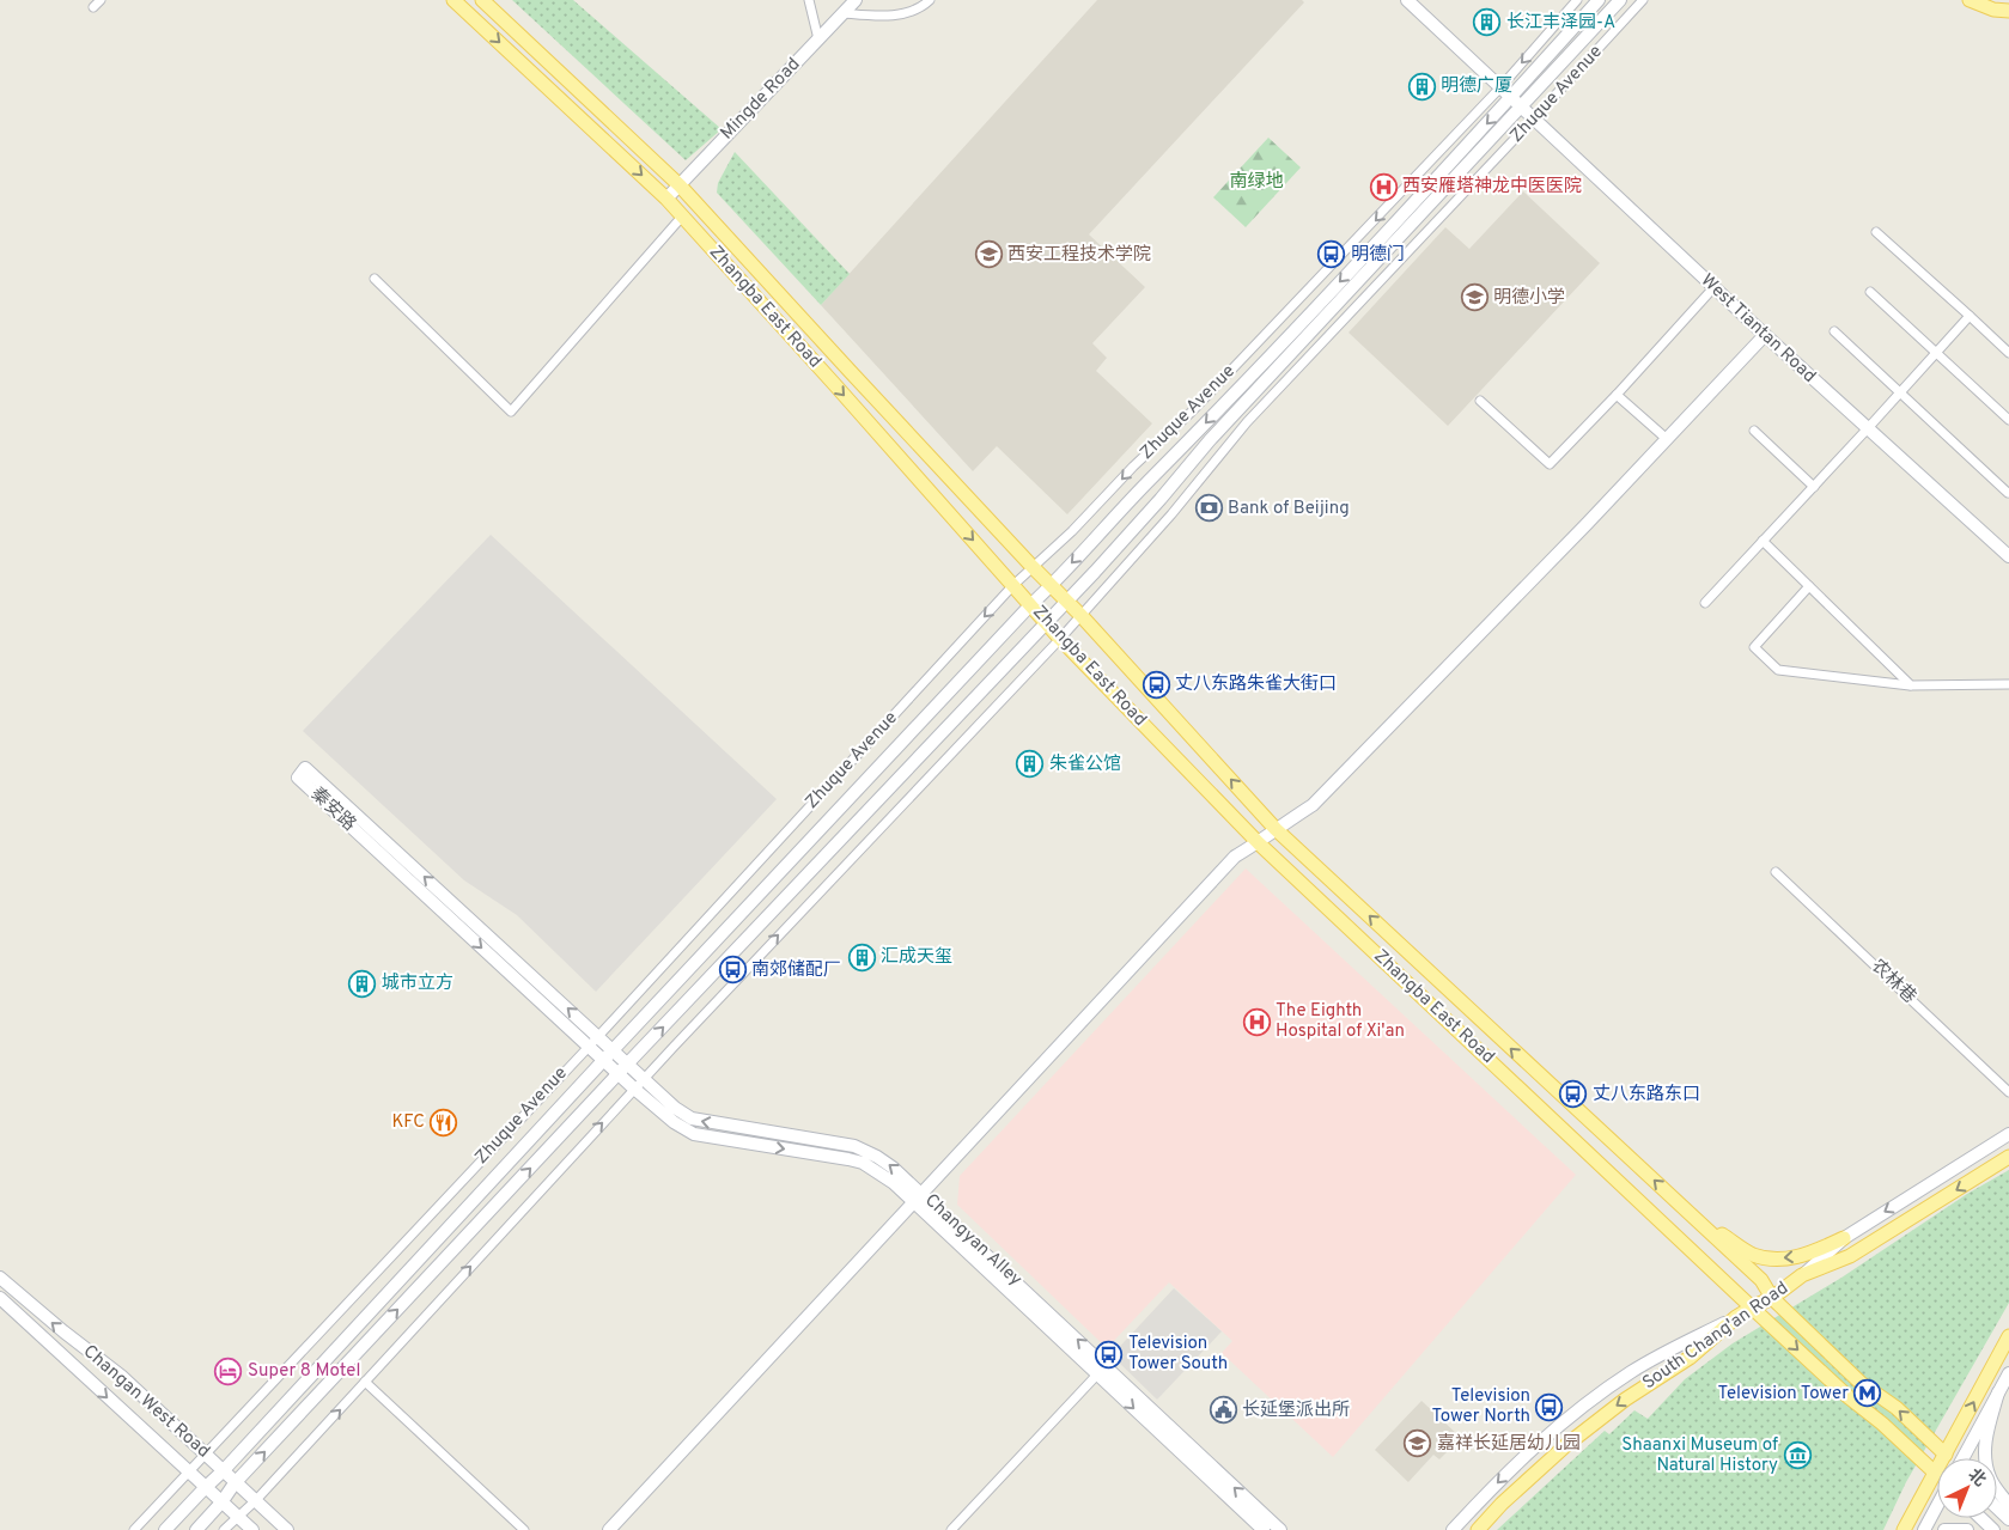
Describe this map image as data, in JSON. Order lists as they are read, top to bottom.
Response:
{
  "streets": {
    "main road": [
      "Zhuque Avenue",
      "Mingde Road",
      "Zhangba East Road",
      "West Tiantan Road",
      "秦安路",
      "Changyan Alley",
      "South Chang'an Road",
      "Changan West Road"
    ],
    "street": ["农林巷"]
  },
  "crossings": [
    ["Zhuque Avenue", "Zhangba East Road"],
    ["Zhuque Avenue", "West Tiantan Road"],
    ["Zhuque Avenue", "秦安路"],
    ["Zhuque Avenue", "Changyan Alley"],
    ["Zhuque Avenue", "Changan West Road"],
    ["Mingde Road", "Zhangba East Road"],
    ["Zhangba East Road", "South Chang'an Road"],
    ["秦安路", "Changyan Alley"]
  ],
  "parks": ["南绿地"],
  "places": {
    "building": [
      "长江丰泽园-A",
      "明德广厦",
      "朱雀公馆",
      "汇成天玺",
      "城市立方"
    ],
    "hospital": ["西安雁塔神龙中医医院", "The Eighth Hospital of Xi'an"],
    "school or university": ["西安工程技术学院", "明德小学", "嘉祥长延居幼儿园"],
    "bus stop": [
      "明德门",
      "丈八东路朱雀大街口",
      "南郊储配厂",
      "丈八东路东口",
      "Television Tower South",
      "Television Tower North"
    ],
    "bank": ["Bank of Beijing"],
    "restaurant": ["KFC"],
    "hotel": ["Super 8 Motel"],
    "metro station": ["Television Tower"],
    "public building": ["长延堡派出所"],
    "museum": ["Shaanxi Museum of Natural History"]
  },
  "north": "top right"
}
